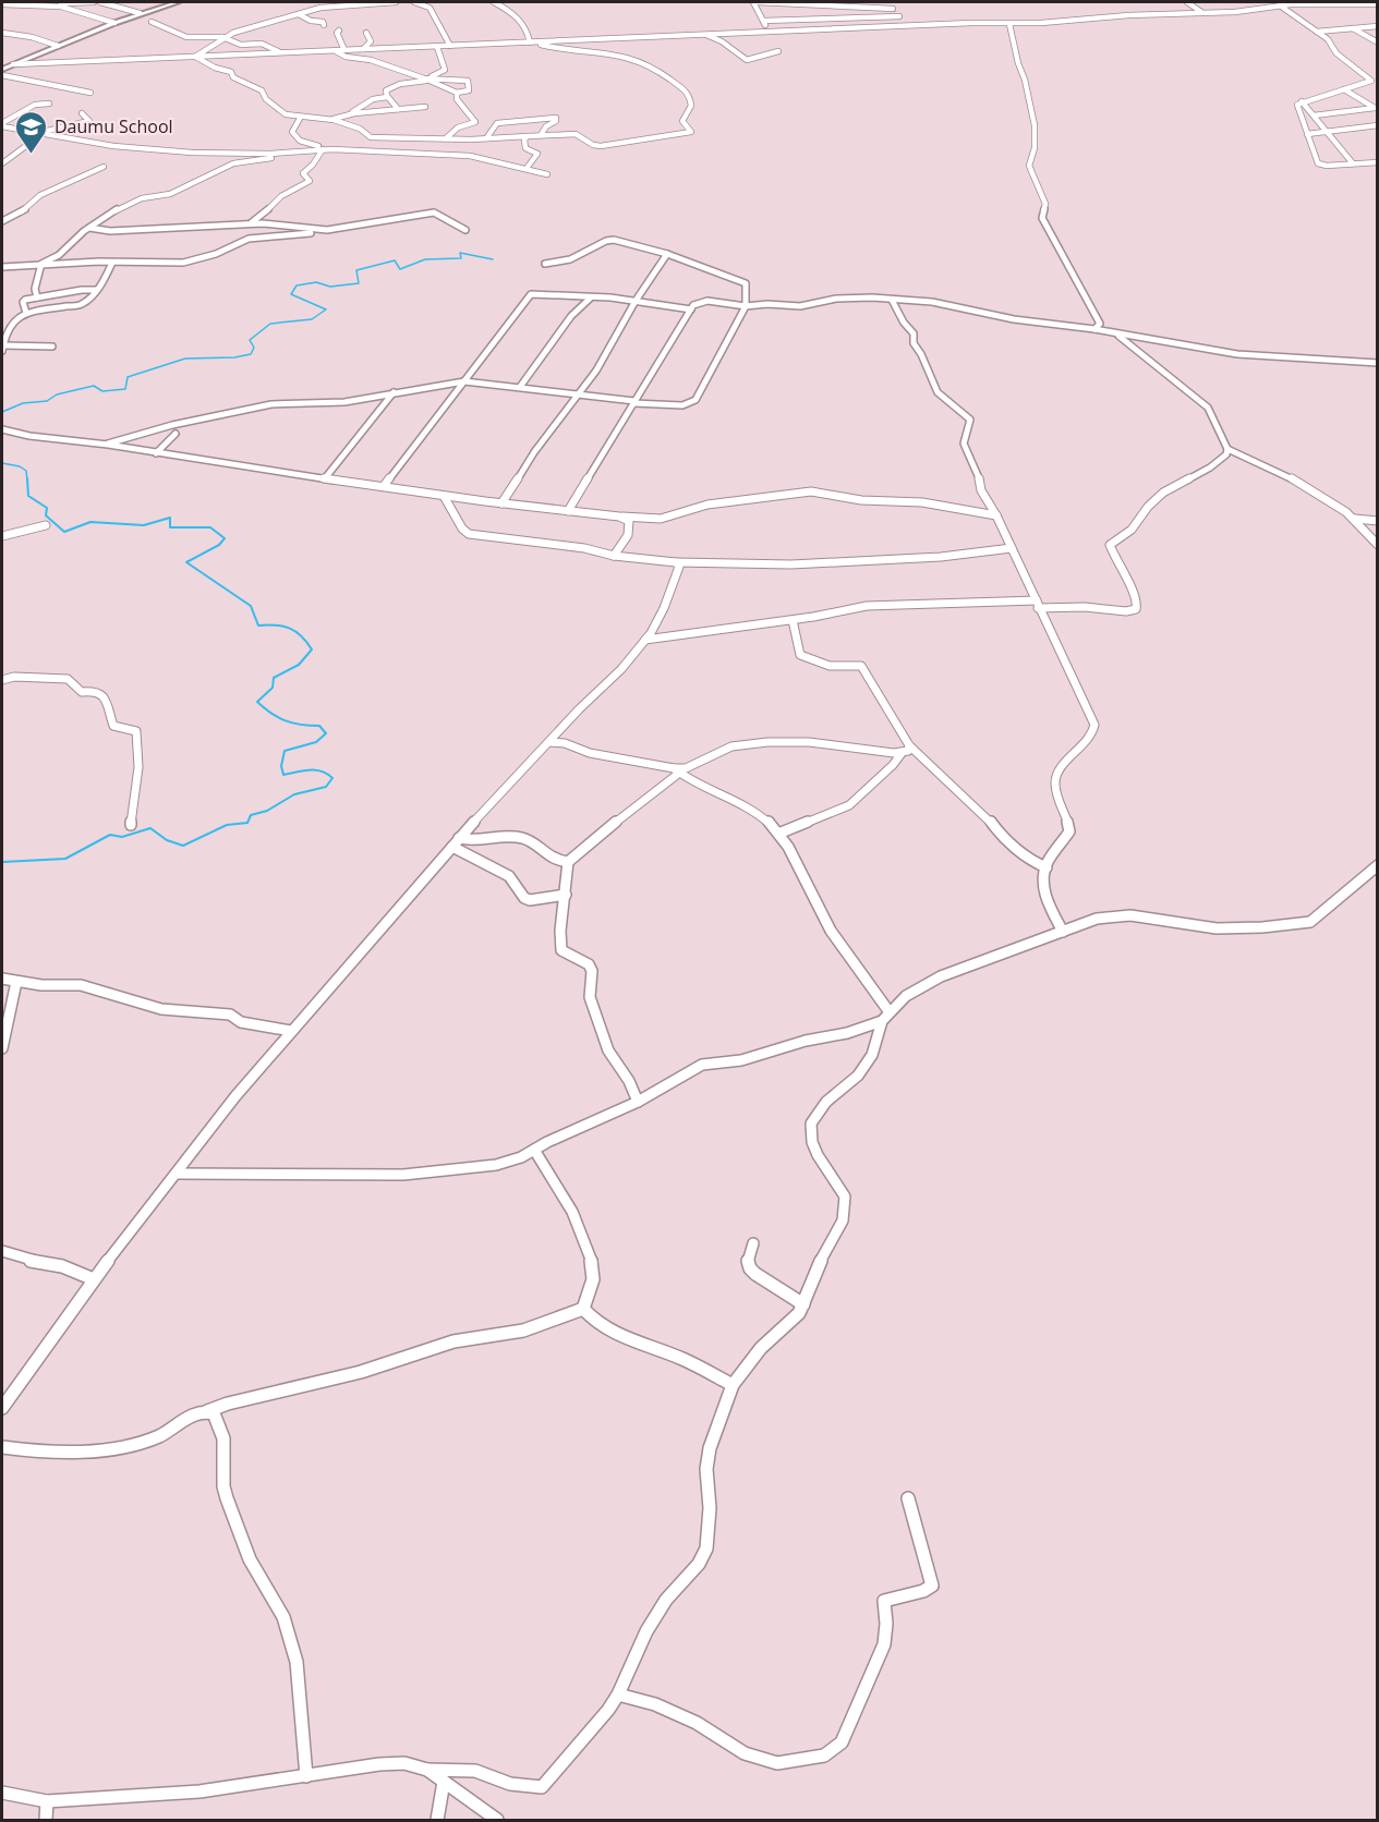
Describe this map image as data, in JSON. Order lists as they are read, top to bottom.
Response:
{
  "places": {
    "school or university": ["Daumu School"]
  }
}
